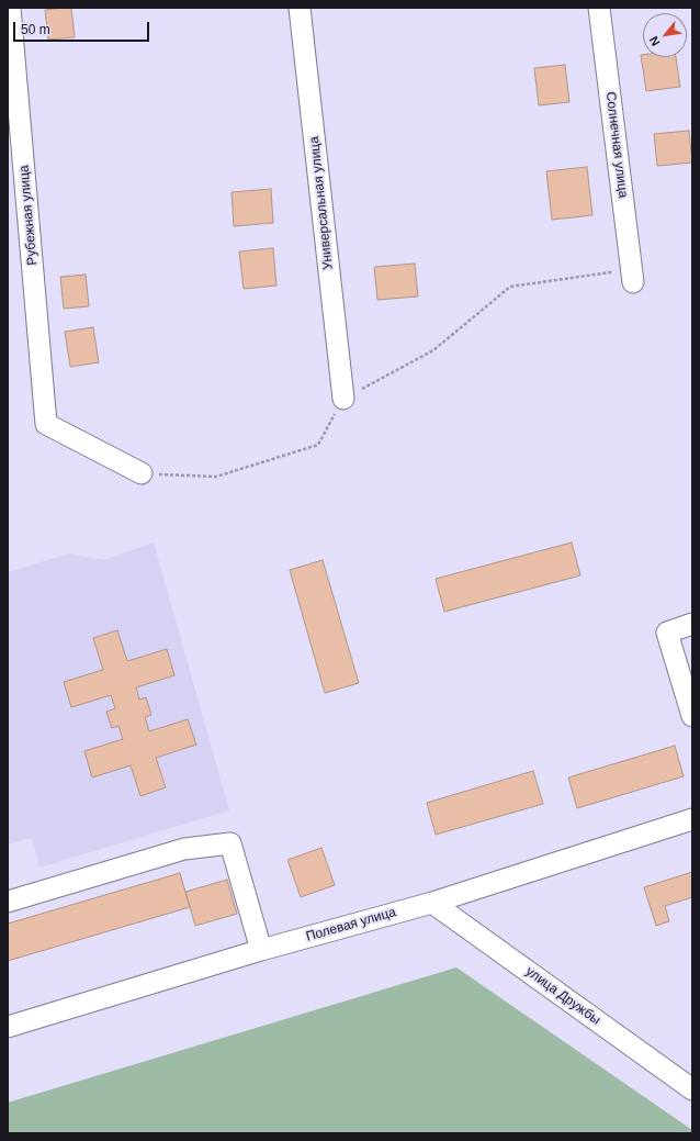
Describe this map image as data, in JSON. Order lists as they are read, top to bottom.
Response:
{
  "streets": {
    "street": [
      "Солнечная улица",
      "Универсальная улица",
      "Полевая улица",
      "улица Дружбы"
    ]
  },
  "crossings": [
    ["Полевая улица", "улица Дружбы"]
  ],
  "scale_bar": "50 m",
  "north": "bottom left"
}
